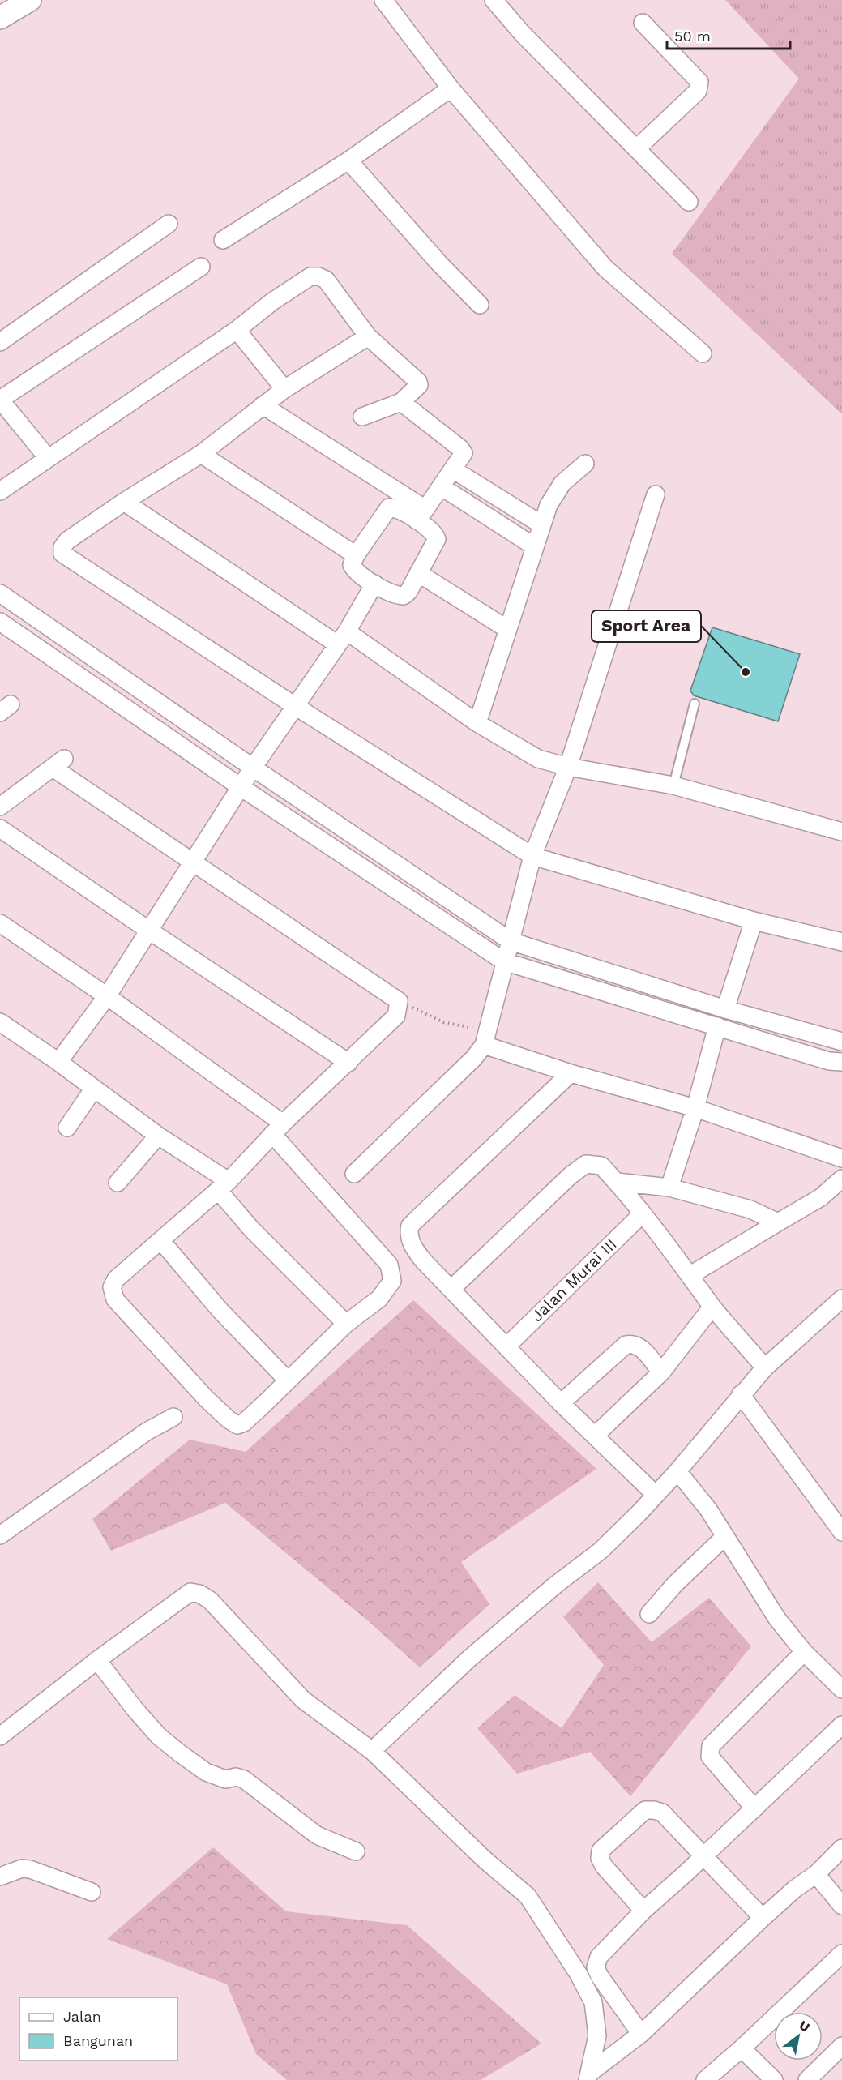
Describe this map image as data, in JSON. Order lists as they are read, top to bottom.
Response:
{
  "streets": {
    "street": ["Jalan Murai III"]
  },
  "places": ["Sport Area"],
  "legend": ["Jalan", "Bangunan"],
  "scale_bar": "50 m",
  "north": "top right"
}
